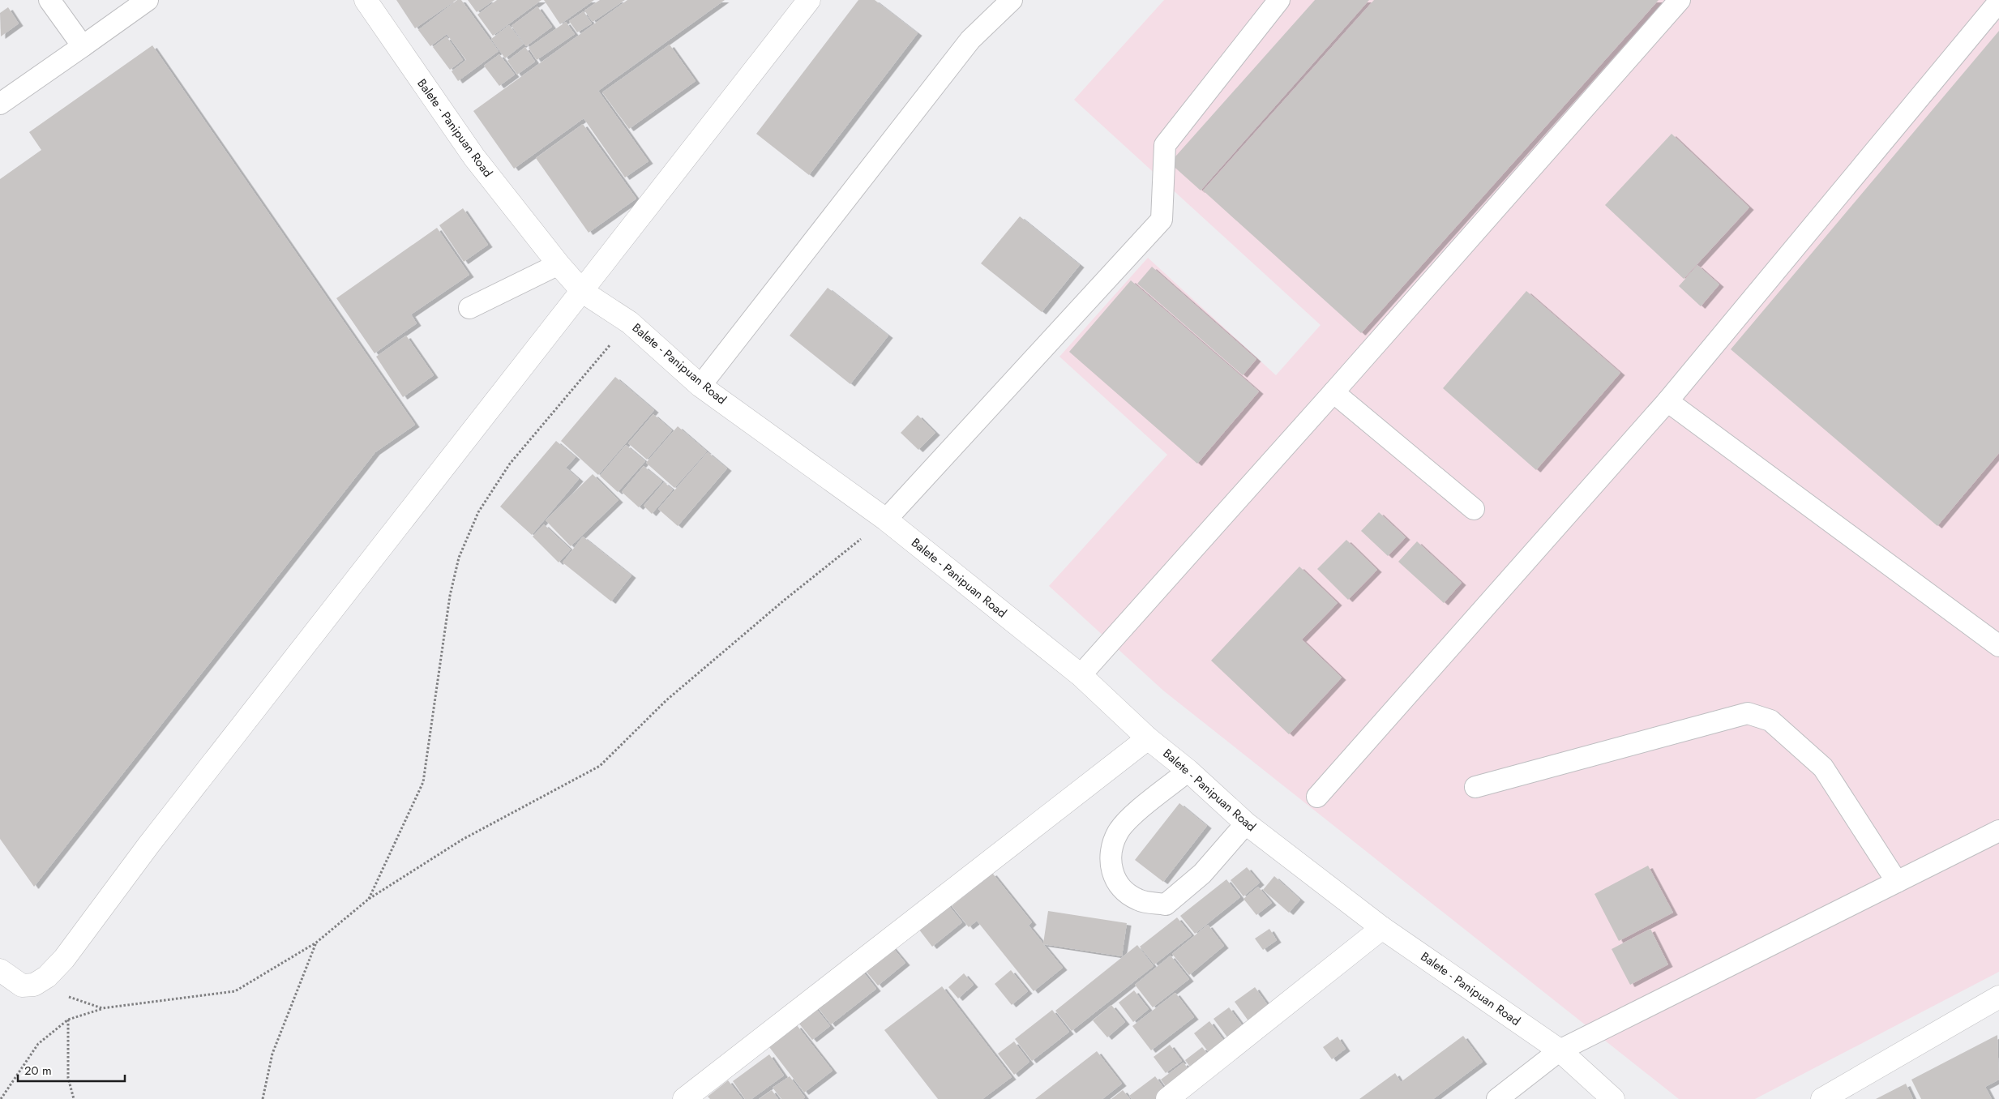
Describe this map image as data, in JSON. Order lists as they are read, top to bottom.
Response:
{
  "streets": {
    "street": ["Balete - Panipuan Road"]
  },
  "scale_bar": "20 m"
}
